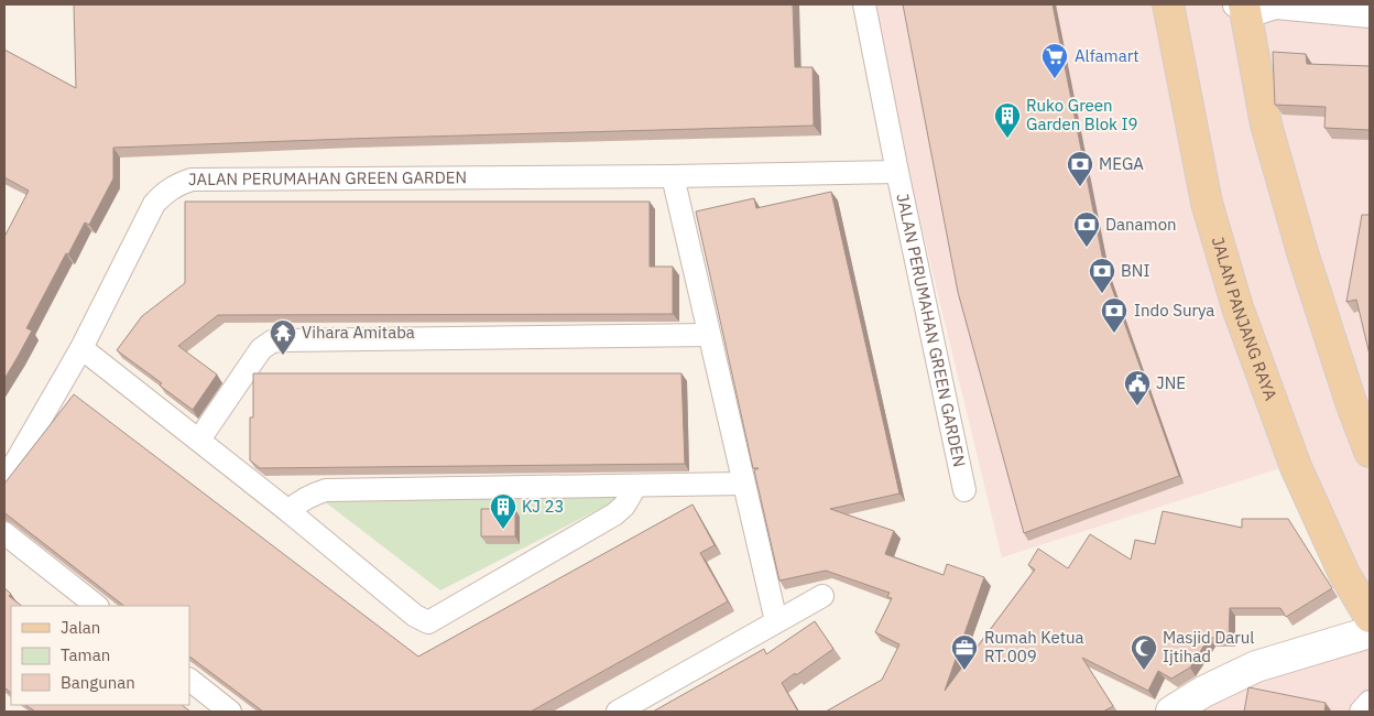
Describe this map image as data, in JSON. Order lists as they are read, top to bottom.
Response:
{
  "streets": {
    "main road": ["JALAN PANJANG RAYA"],
    "street": ["JALAN PERUMAHAN GREEN GARDEN"]
  },
  "places": {
    "supermarket": ["Alfamart"],
    "building": ["Ruko Green Garden Blok I9", "KJ 23"],
    "bank": [
      "MEGA",
      "Danamon",
      "BNI",
      "Indo Surya"
    ],
    "temple": ["Vihara Amitaba"],
    "public building": ["JNE"],
    "office": ["Rumah Ketua RT.009"],
    "mosque": ["Masjid Darul Ijtihad"]
  },
  "legend": ["Jalan", "Taman", "Bangunan"]
}
